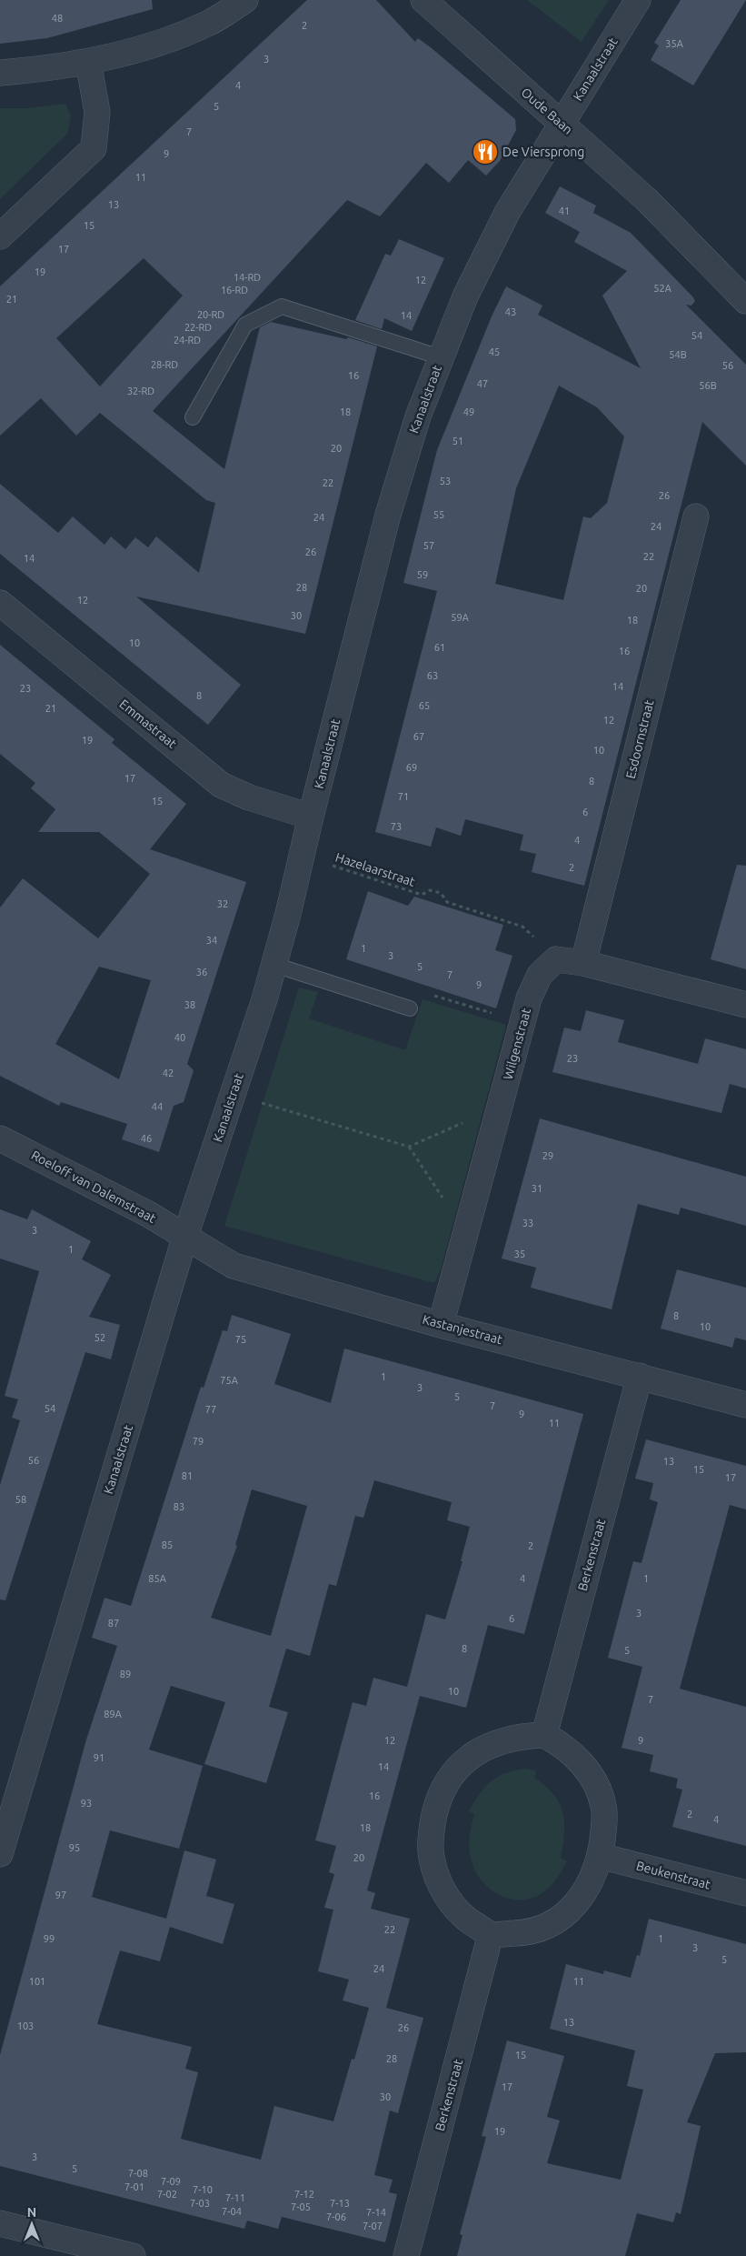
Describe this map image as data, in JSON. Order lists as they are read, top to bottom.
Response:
{
  "streets": {
    "street": [
      "Kanaalstraat",
      "Oude Baan",
      "Emmastraat",
      "Esdoornstraat",
      "Wilgenstraat",
      "Roeloff van Dalemstraat",
      "Kastanjestraat",
      "Berkenstraat",
      "Beukenstraat"
    ],
    "path": ["Hazelaarstraat"]
  },
  "crossings": [
    ["Kanaalstraat", "Oude Baan"],
    ["Kanaalstraat", "Emmastraat"],
    ["Kanaalstraat", "Hazelaarstraat"],
    ["Kanaalstraat", "Roeloff van Dalemstraat"],
    ["Kanaalstraat", "Kastanjestraat"],
    ["Hazelaarstraat", "Wilgenstraat"],
    ["Wilgenstraat", "Kastanjestraat"],
    ["Roeloff van Dalemstraat", "Kastanjestraat"],
    ["Kastanjestraat", "Berkenstraat"]
  ],
  "places": {
    "restaurant": ["De Viersprong"]
  },
  "house_numbers": [
    "48",
    "2",
    "35A",
    "3",
    "4",
    "5",
    "7",
    "9",
    "11",
    "13",
    "41",
    "15",
    "17",
    "19",
    "14-RD",
    "12",
    "52A",
    "16-RD",
    "21",
    "43",
    "20-RD",
    "14",
    "22-RD",
    "54",
    "24-RD",
    "45",
    "54B",
    "28-RD",
    "56",
    "16",
    "47",
    "56B",
    "32-RD",
    "18",
    "49",
    "51",
    "20",
    "53",
    "22",
    "26",
    "55",
    "24",
    "24",
    "57",
    "26",
    "22",
    "14",
    "59",
    "28",
    "20",
    "12",
    "30",
    "59A",
    "18",
    "10",
    "61",
    "16",
    "63",
    "14",
    "23",
    "8",
    "65",
    "21",
    "12",
    "67",
    "19",
    "10",
    "69",
    "17",
    "8",
    "71",
    "15",
    "6",
    "73",
    "4",
    "2",
    "32",
    "34",
    "1",
    "3",
    "5",
    "36",
    "7",
    "9",
    "38",
    "40",
    "23",
    "42",
    "44",
    "46",
    "29",
    "31",
    "33",
    "3",
    "1",
    "35",
    "8",
    "10",
    "52",
    "75",
    "1",
    "75A",
    "3",
    "5",
    "7",
    "54",
    "77",
    "9",
    "11",
    "79",
    "56",
    "13",
    "15",
    "81",
    "17",
    "58",
    "83",
    "85",
    "2",
    "85A",
    "4",
    "1",
    "3",
    "6",
    "87",
    "8",
    "5",
    "89",
    "10",
    "7",
    "89A",
    "12",
    "9",
    "91",
    "14",
    "16",
    "93",
    "2",
    "4",
    "18",
    "95",
    "20",
    "97",
    "22",
    "99",
    "1",
    "3",
    "5",
    "24",
    "101",
    "11",
    "13",
    "103",
    "26",
    "15",
    "28",
    "17",
    "30",
    "19",
    "3",
    "5",
    "7-08",
    "7-09",
    "7-01",
    "7-10",
    "7-02",
    "7-12",
    "7-11",
    "7-03",
    "7-13",
    "7-05",
    "7-04",
    "7-14",
    "7-06",
    "7-07"
  ],
  "north": "top"
}
